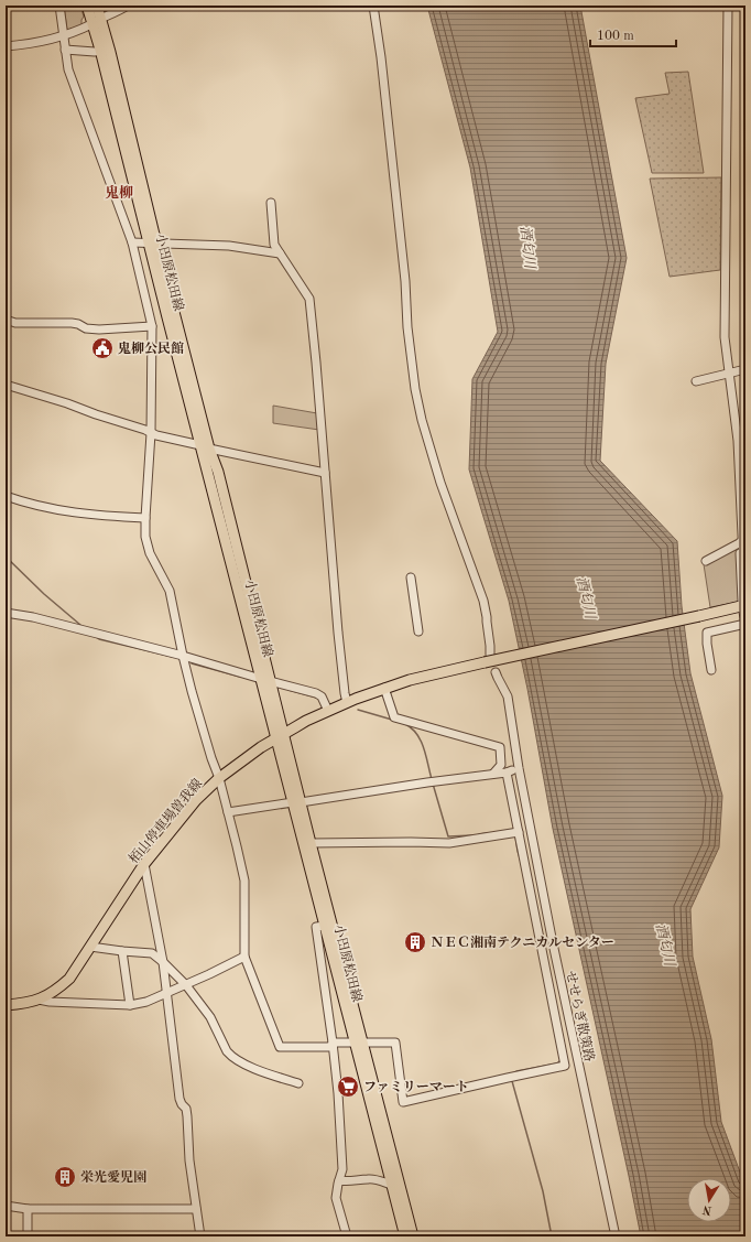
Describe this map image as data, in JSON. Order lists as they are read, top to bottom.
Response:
{
  "streets": {
    "main road": ["小田原松田線", "栢山停車場曽我線"],
    "street": ["せせらぎ散策路"]
  },
  "crossings": [
    ["小田原松田線", "栢山停車場曽我線"]
  ],
  "districts": ["鬼柳"],
  "water": ["酒匂川"],
  "places": {
    "public building": ["鬼柳公民館"],
    "building": ["ＮＥＣ湘南テクニカルセンター", "栄光愛児園"],
    "supermarket": ["ファミリーマート"]
  },
  "scale_bar": "100 m",
  "north": "bottom"
}
